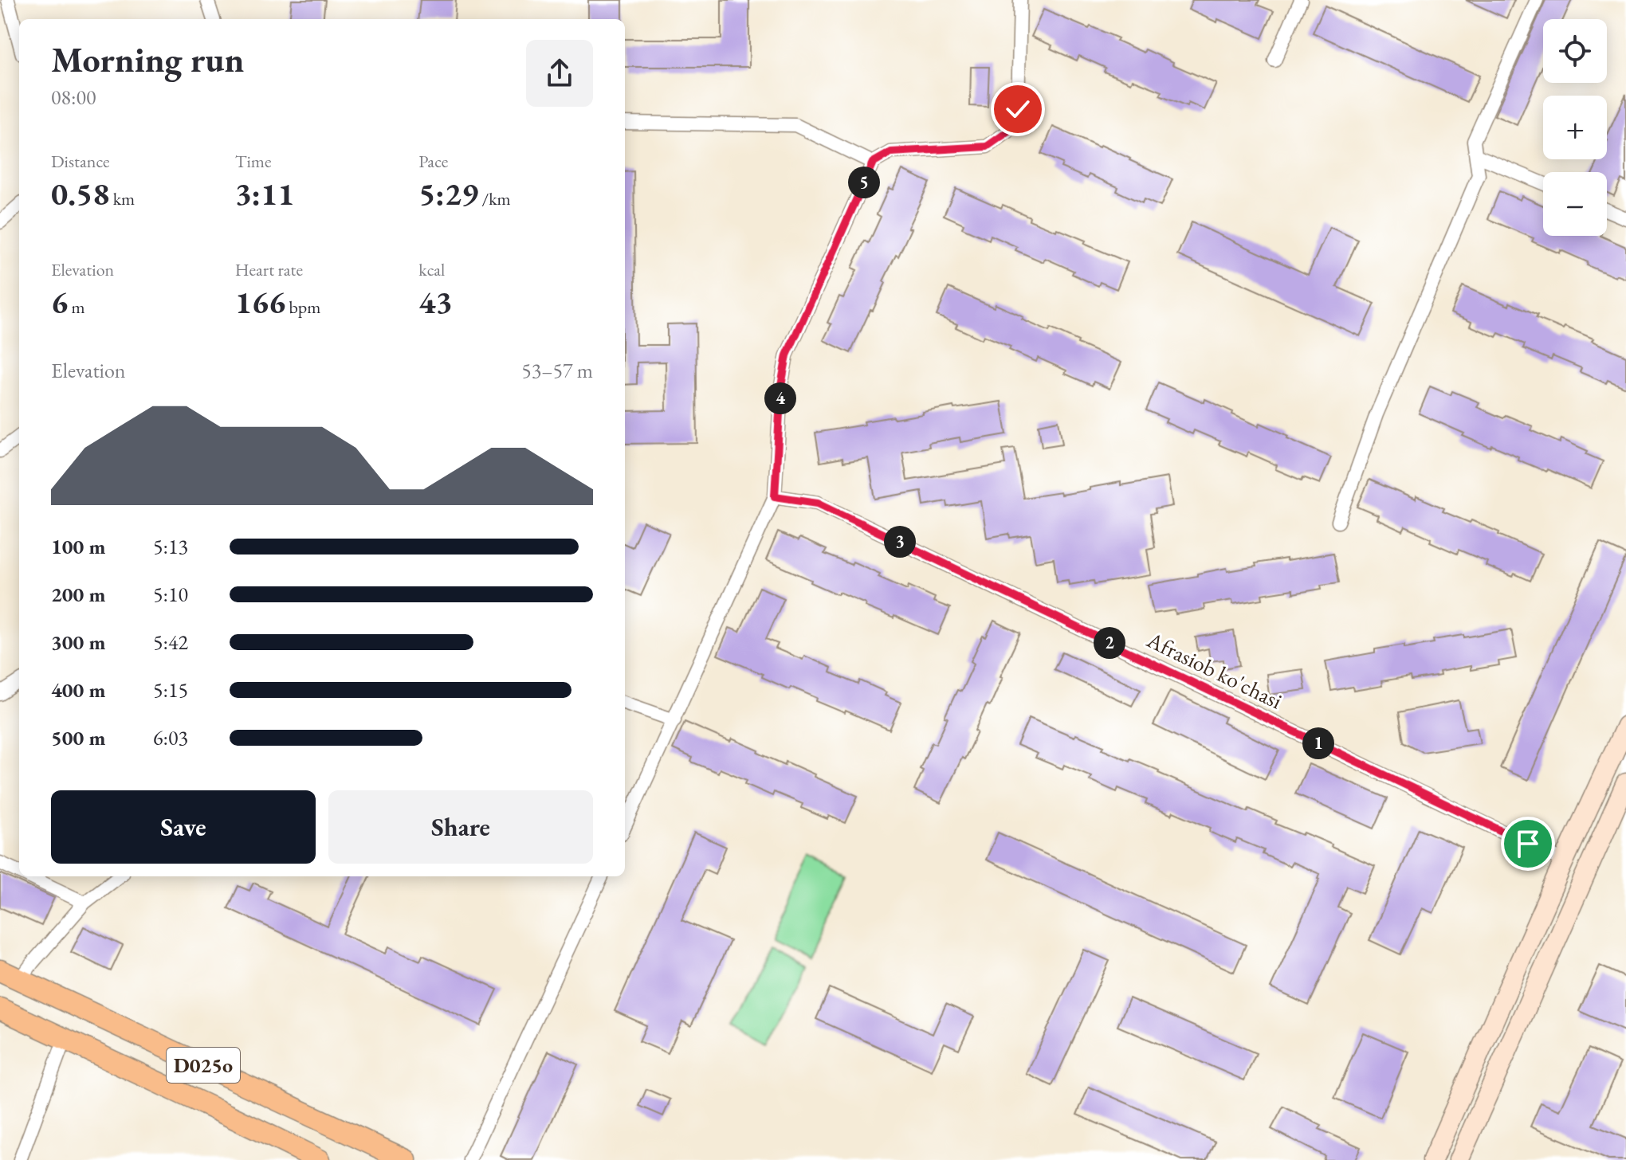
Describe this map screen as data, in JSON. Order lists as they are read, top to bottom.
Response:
{
  "streets": {
    "main road": ["D025o"],
    "street": ["Afrasiob ko'chasi"]
  },
  "page": {
    "map_buttons": ["+", "−"],
    "heading": ["Morning run", "08:00"],
    "stats": [
      ["Distance", "0.58 km"],
      ["Time", "3:11"],
      ["Pace", "5:29 /km"],
      ["Elevation", "6 m"],
      ["Heart rate", "166 bpm"],
      ["kcal", "43"]
    ],
    "pins": [
      "5",
      "4",
      "3",
      "2",
      "1"
    ],
    "chart": ["Elevation", "53–57 m"],
    "list": [
      {
        "name": "100 m",
        "note": "5:13"
      },
      {
        "name": "200 m",
        "note": "5:10"
      },
      {
        "name": "300 m",
        "note": "5:42"
      },
      {
        "name": "400 m",
        "note": "5:15"
      },
      {
        "name": "500 m",
        "note": "6:03"
      }
    ],
    "buttons": ["Save", "Share"]
  }
}
